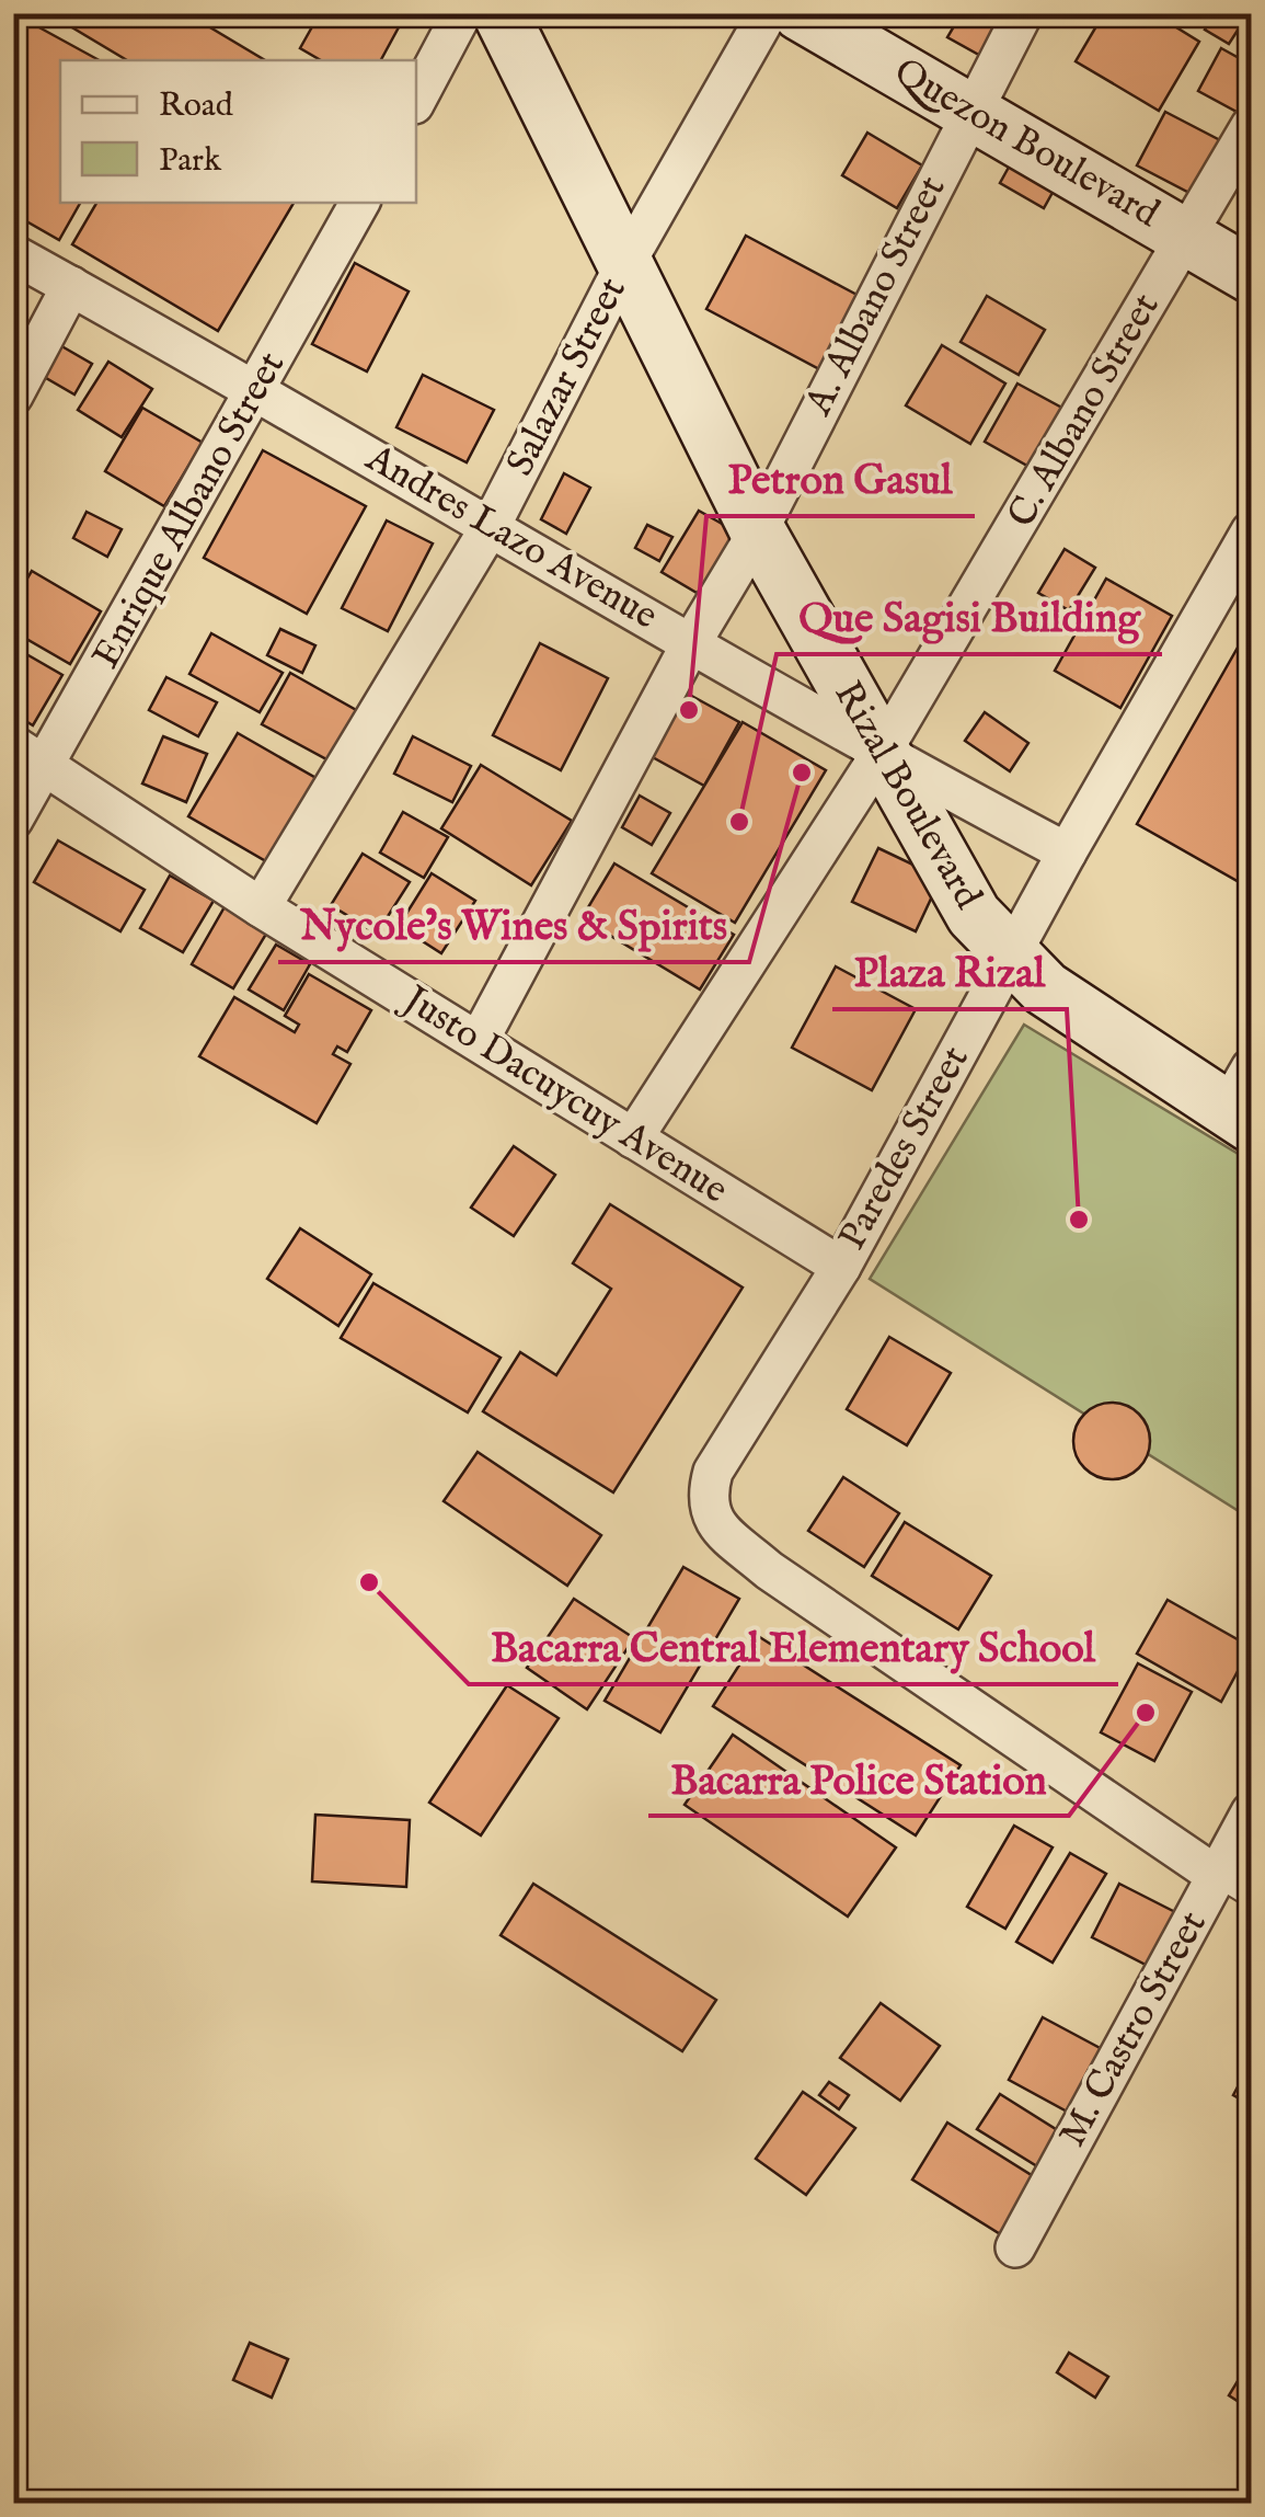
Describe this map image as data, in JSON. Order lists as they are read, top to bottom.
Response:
{
  "streets": {
    "main road": ["Quezon Boulevard", "Rizal Boulevard"],
    "street": [
      "A. Albano Street",
      "Salazar Street",
      "C. Albano Street",
      "Enrique Albano Street",
      "Andres Lazo Avenue",
      "Justo Dacuycuy Avenue",
      "Paredes Street",
      "M. Castro Street"
    ]
  },
  "crossings": [
    ["Quezon Boulevard", "A. Albano Street"],
    ["Quezon Boulevard", "C. Albano Street"],
    ["A. Albano Street", "Andres Lazo Avenue"],
    ["A. Albano Street", "Rizal Boulevard"],
    ["A. Albano Street", "Justo Dacuycuy Avenue"],
    ["Salazar Street", "Andres Lazo Avenue"],
    ["Salazar Street", "Rizal Boulevard"],
    ["Salazar Street", "Justo Dacuycuy Avenue"],
    ["C. Albano Street", "Andres Lazo Avenue"],
    ["C. Albano Street", "Rizal Boulevard"],
    ["C. Albano Street", "Justo Dacuycuy Avenue"],
    ["Enrique Albano Street", "Andres Lazo Avenue"],
    ["Enrique Albano Street", "Justo Dacuycuy Avenue"],
    ["Andres Lazo Avenue", "Rizal Boulevard"],
    ["Andres Lazo Avenue", "Paredes Street"],
    ["Rizal Boulevard", "Paredes Street"],
    ["Justo Dacuycuy Avenue", "Paredes Street"],
    ["Paredes Street", "M. Castro Street"]
  ],
  "places": [
    "Petron Gasul",
    "Nycole’s Wines & Spirits",
    "Que Sagisi Building",
    "Plaza Rizal",
    "Bacarra Central Elementary School",
    "Bacarra Police Station"
  ],
  "legend": ["Road", "Park"]
}
